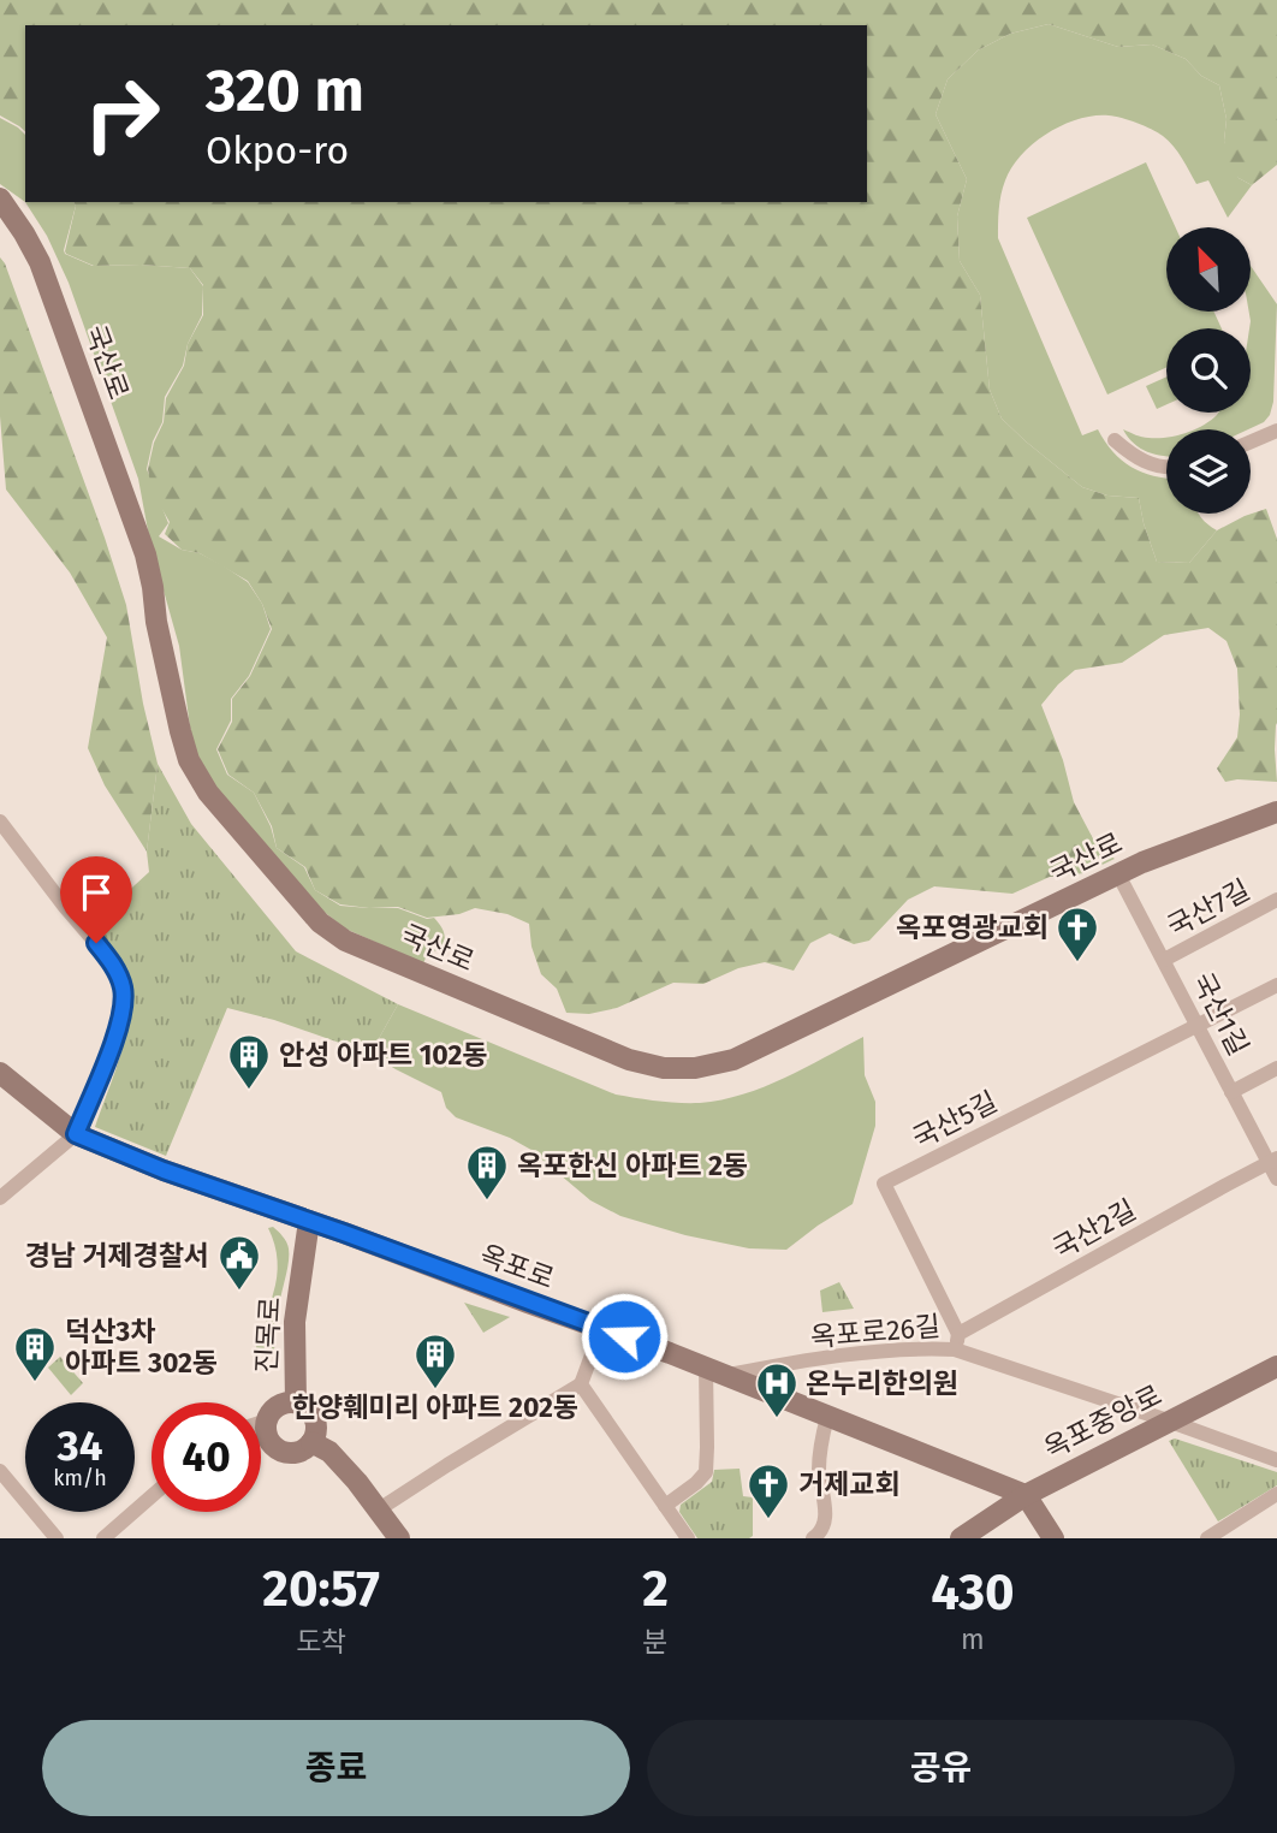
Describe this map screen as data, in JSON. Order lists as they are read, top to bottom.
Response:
{
  "streets": {
    "street": [
      "국산로",
      "국산7길",
      "국산1길",
      "국산5길",
      "국산2길",
      "옥포로",
      "옥포로26길",
      "진목로",
      "옥포중앙로"
    ]
  },
  "crossings": [
    ["국산로", "국산1길"],
    ["국산7길", "국산1길"],
    ["국산1길", "국산5길"],
    ["국산1길", "국산2길"],
    ["국산5길", "국산2길"],
    ["국산5길", "옥포로26길"],
    ["국산2길", "옥포로26길"],
    ["옥포로", "옥포로26길"],
    ["옥포로", "진목로"],
    ["옥포로", "옥포중앙로"],
    ["옥포로26길", "옥포중앙로"]
  ],
  "places": {
    "church": ["옥포영광교회", "거제교회"],
    "building": [
      "안성 아파트 102동",
      "옥포한신 아파트 2동",
      "덕산3차 아파트 302동",
      "한양훼미리 아파트 202동"
    ],
    "public building": ["경남 거제경찰서"],
    "hospital": ["온누리한의원"]
  },
  "north": "top left",
  "page": {
    "turn": ["320 m", "Okpo-ro"],
    "speed": "34 km/h",
    "limit": "40",
    "eta": [
      "20:57",
      "도착",
      "2",
      "분",
      "430",
      "m"
    ],
    "buttons": ["종료", "공유"]
  }
}
